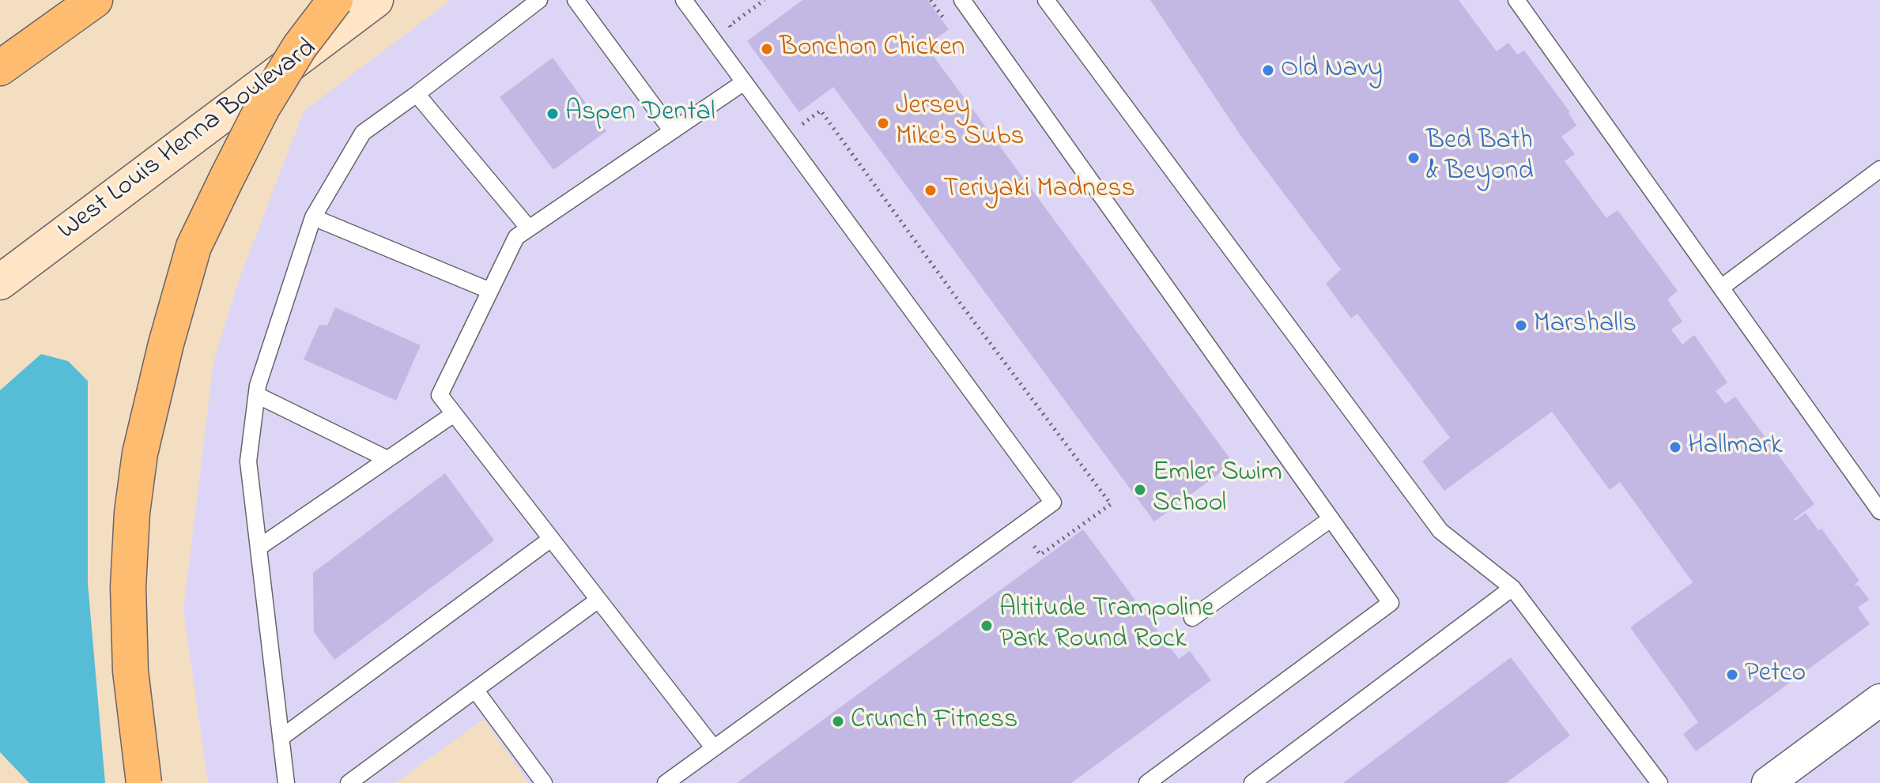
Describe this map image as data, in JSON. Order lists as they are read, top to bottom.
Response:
{
  "streets": {
    "main road": ["West Louis Henna Boulevard"]
  },
  "places": [
    "Bonchon Chicken",
    "Old Navy",
    "Aspen Dental",
    "Jersey Mike's Subs",
    "Bed Bath & Beyond",
    "Teriyaki Madness",
    "Marshalls",
    "Hallmark",
    "Emler Swim School",
    "Altitude Trampoline Park Round Rock",
    "Petco",
    "Crunch Fitness"
  ]
}
